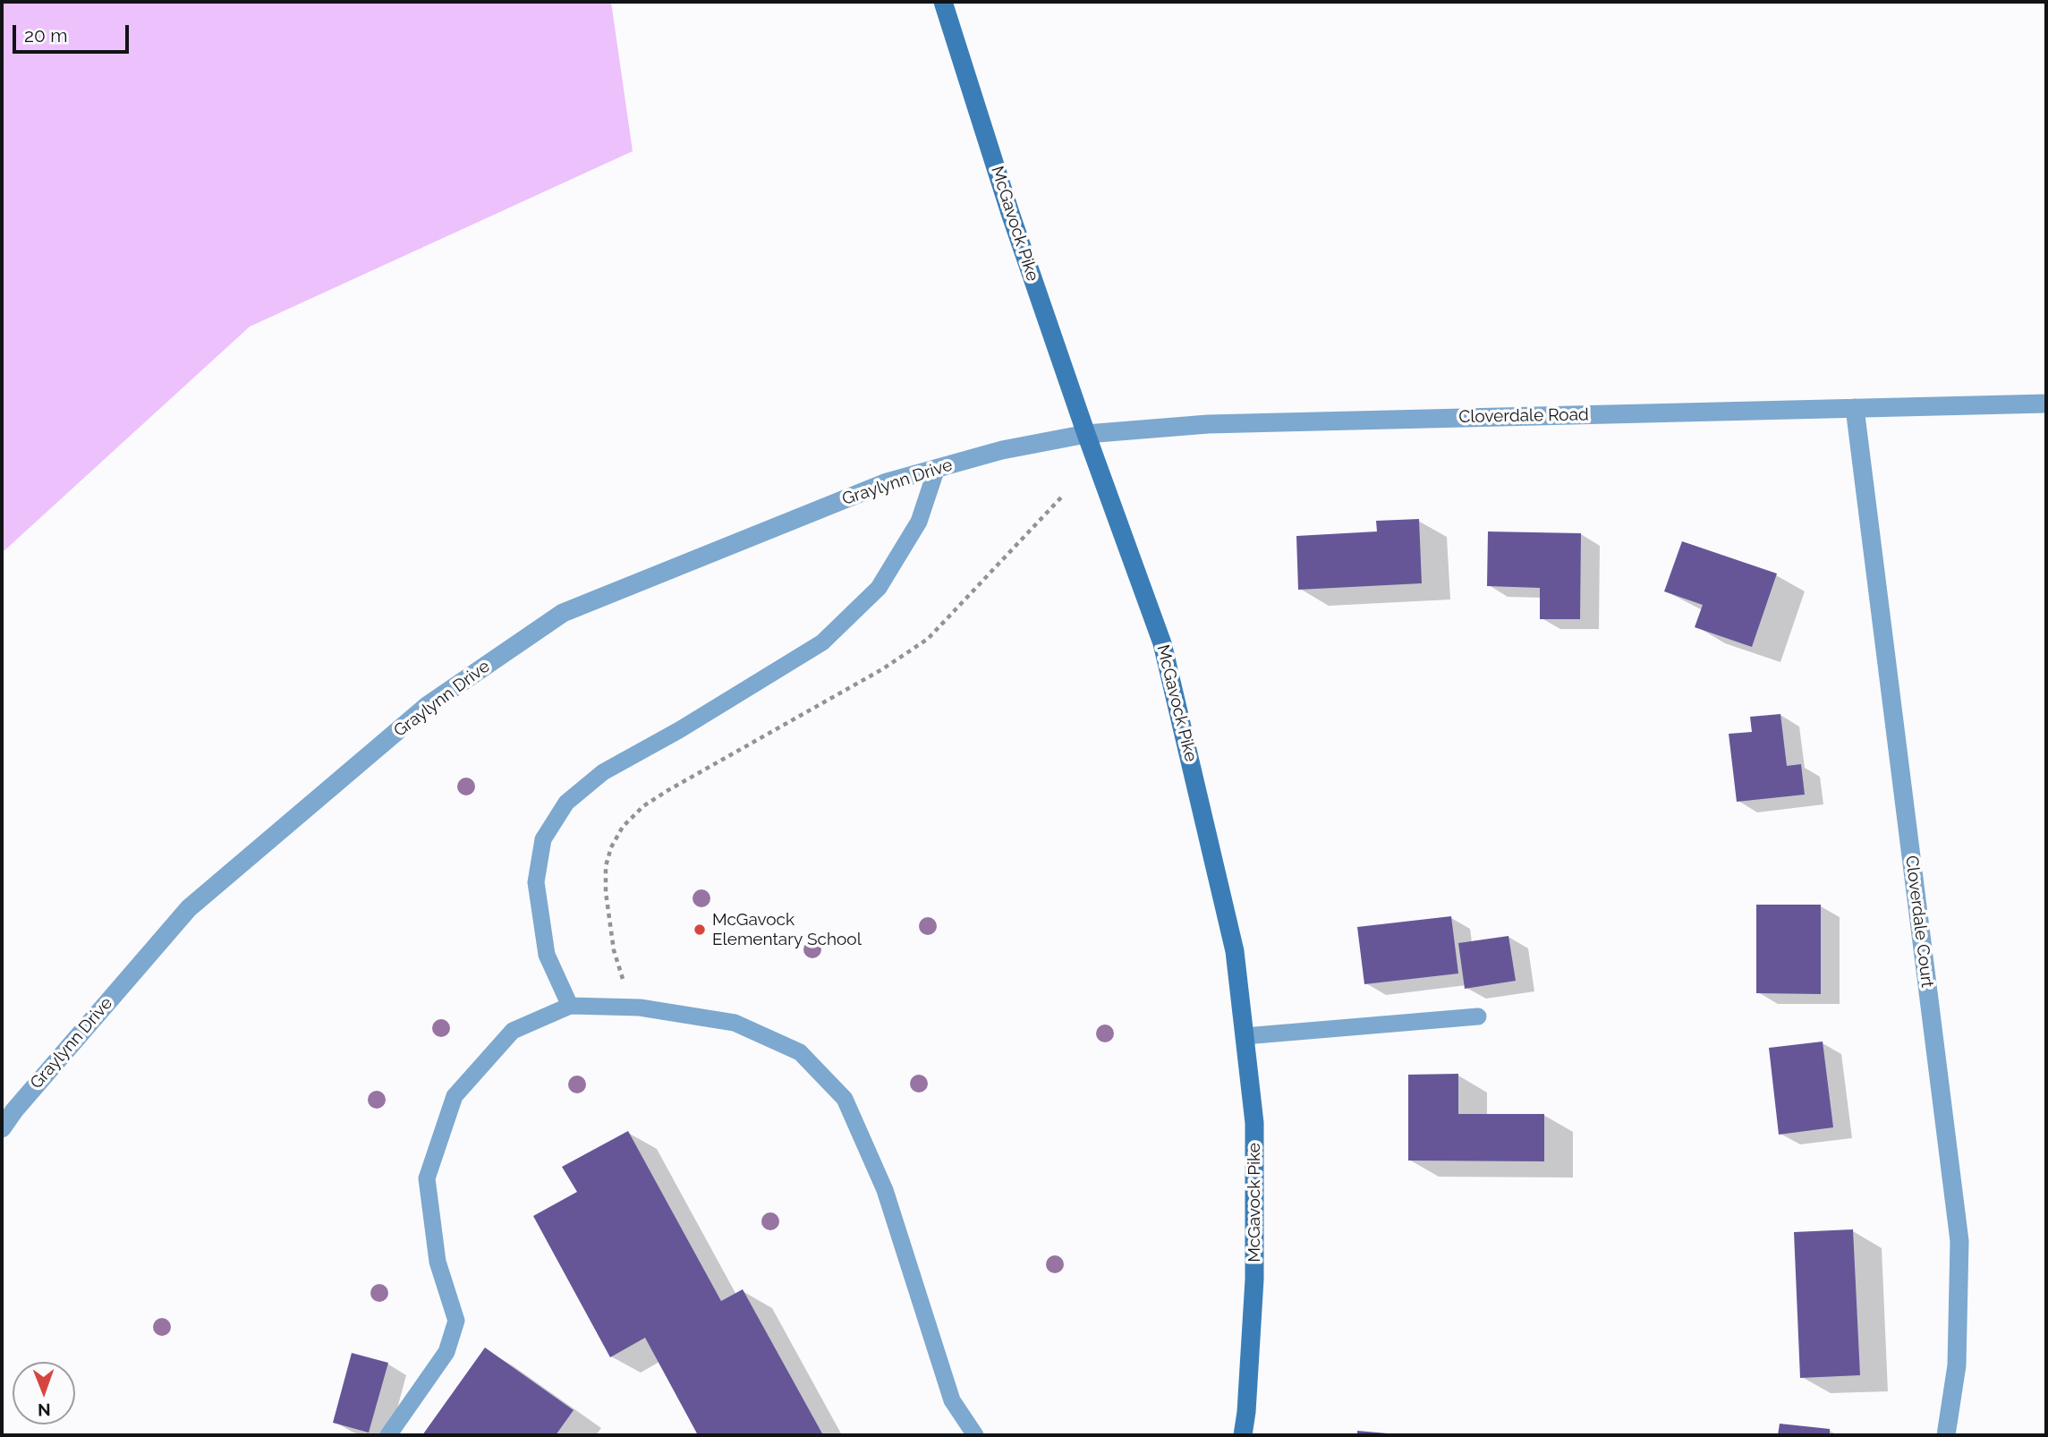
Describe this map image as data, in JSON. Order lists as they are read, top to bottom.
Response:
{
  "streets": {
    "main road": ["McGavock Pike"],
    "street": ["Cloverdale Road", "Graylynn Drive", "Cloverdale Court"]
  },
  "crossings": [
    ["McGavock Pike", "Cloverdale Road"],
    ["Cloverdale Road", "Graylynn Drive"],
    ["Cloverdale Road", "Cloverdale Court"]
  ],
  "places": ["McGavock Elementary School"],
  "scale_bar": "20 m",
  "north": "bottom"
}
